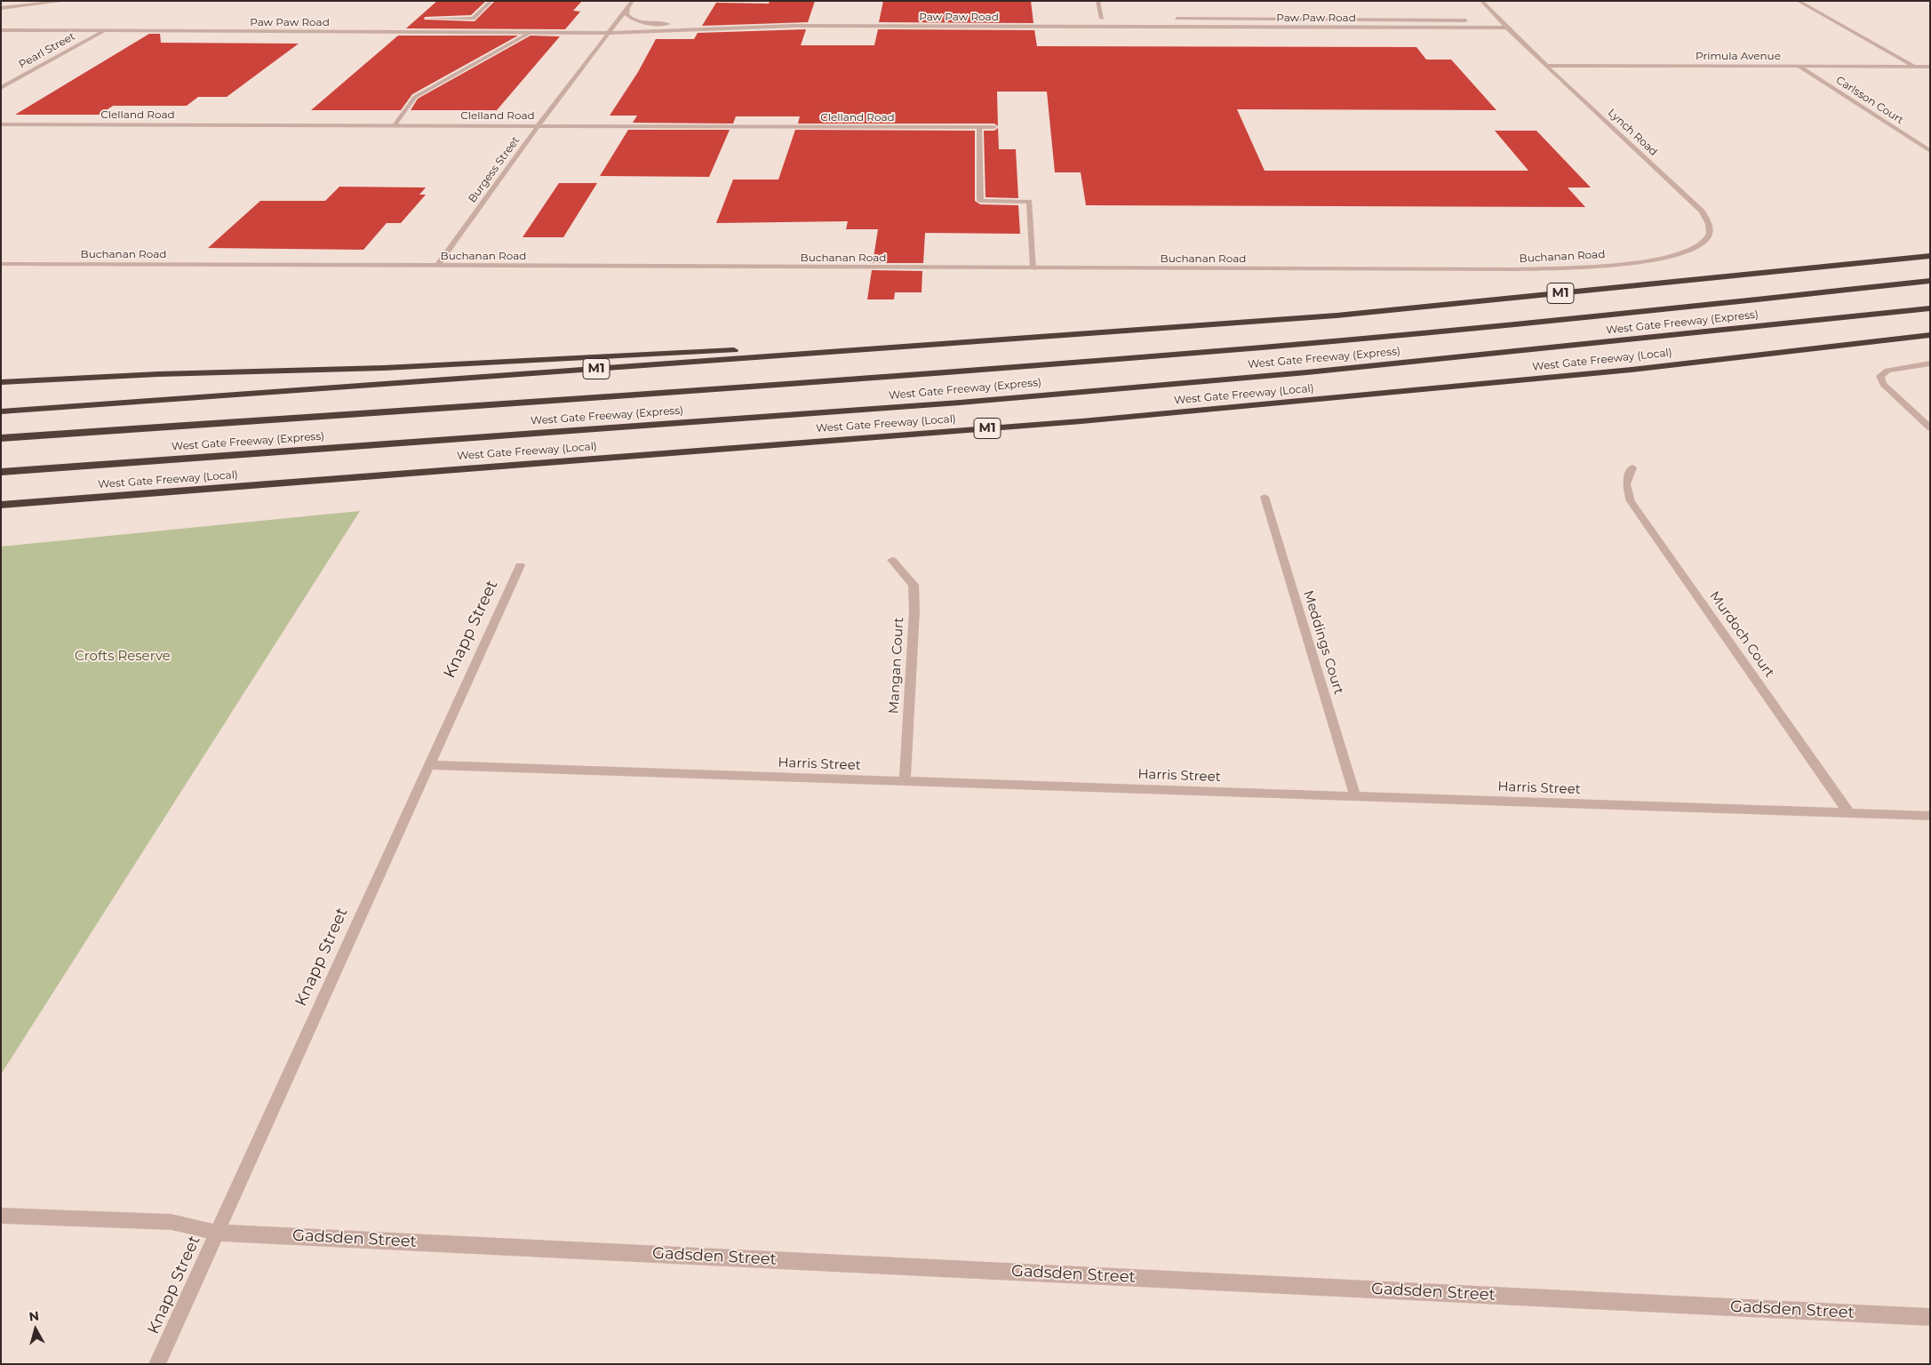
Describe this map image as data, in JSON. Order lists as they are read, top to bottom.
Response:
{
  "streets": {
    "highway": ["M1", "West Gate Freeway (Express)", "West Gate Freeway (Local)"],
    "street": [
      "Paw Paw Road",
      "Pearl Street",
      "Primula Avenue",
      "Carlsson Court",
      "Clelland Road",
      "Lynch Road",
      "Burgess Street",
      "Buchanan Road",
      "Knapp Street",
      "Murdoch Court",
      "Meddings Court",
      "Mangan Court",
      "Harris Street",
      "Gadsden Street"
    ]
  },
  "crossings": [
    ["Paw Paw Road", "Pearl Street"],
    ["Paw Paw Road", "Lynch Road"],
    ["Paw Paw Road", "Burgess Street"],
    ["Primula Avenue", "Carlsson Court"],
    ["Primula Avenue", "Lynch Road"],
    ["Clelland Road", "Burgess Street"],
    ["Lynch Road", "Buchanan Road"],
    ["Burgess Street", "Buchanan Road"],
    ["Knapp Street", "Harris Street"],
    ["Knapp Street", "Gadsden Street"],
    ["Murdoch Court", "Harris Street"],
    ["Meddings Court", "Harris Street"],
    ["Mangan Court", "Harris Street"]
  ],
  "parks": ["Crofts Reserve"],
  "north": "top"
}
